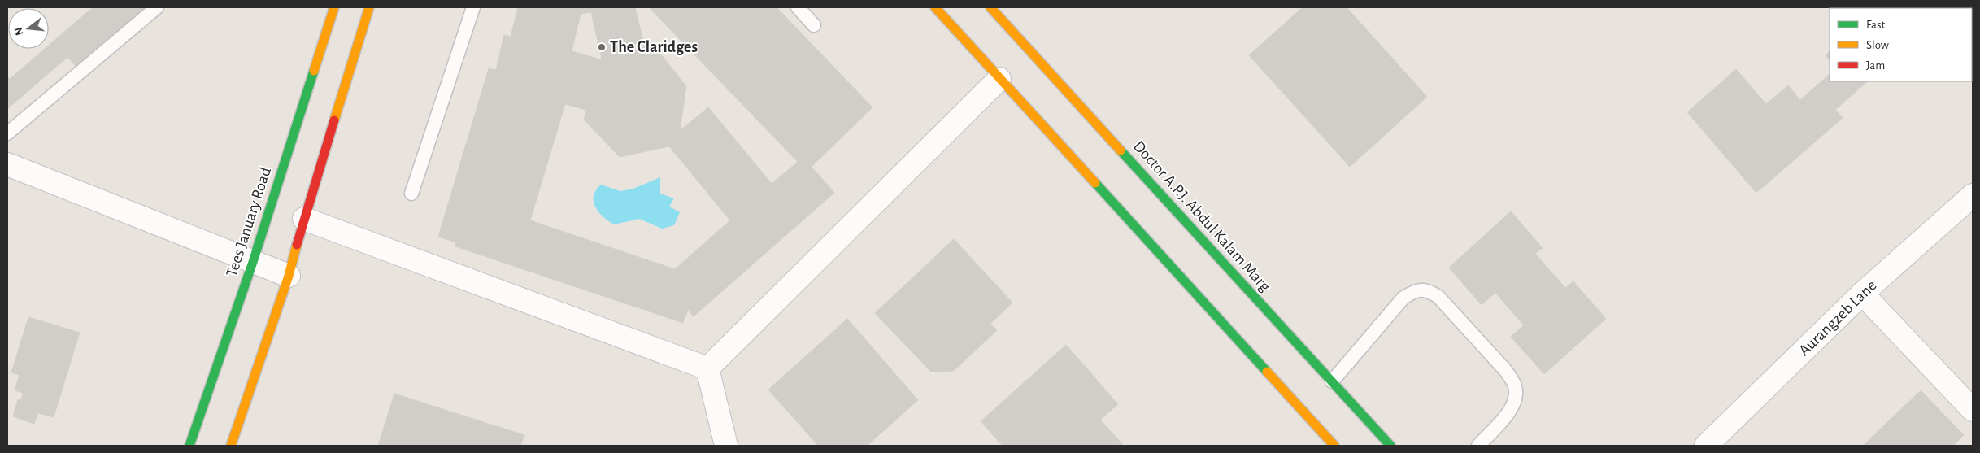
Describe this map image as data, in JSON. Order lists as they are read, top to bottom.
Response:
{
  "streets": {
    "main road": ["Doctor A.P.J. Abdul Kalam Marg", "Tees January Road"],
    "street": ["Aurangzeb Lane"]
  },
  "places": ["The Claridges"],
  "legend": ["Fast", "Slow", "Jam"],
  "north": "left"
}
